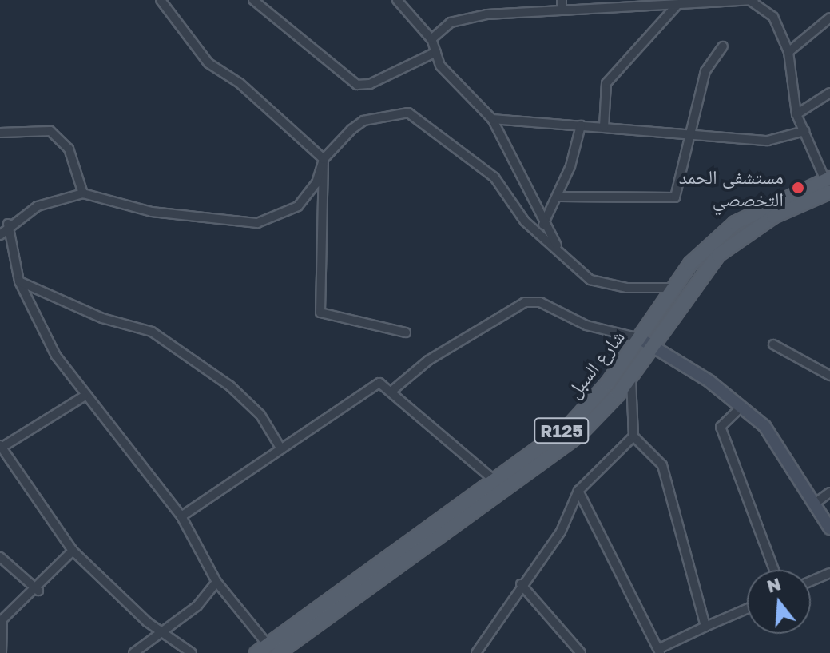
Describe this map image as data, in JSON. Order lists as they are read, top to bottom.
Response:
{
  "streets": {
    "main road": ["شارع السبل", "R125"]
  },
  "places": ["مستشفى الحمد التخصصي"],
  "north": "top"
}
